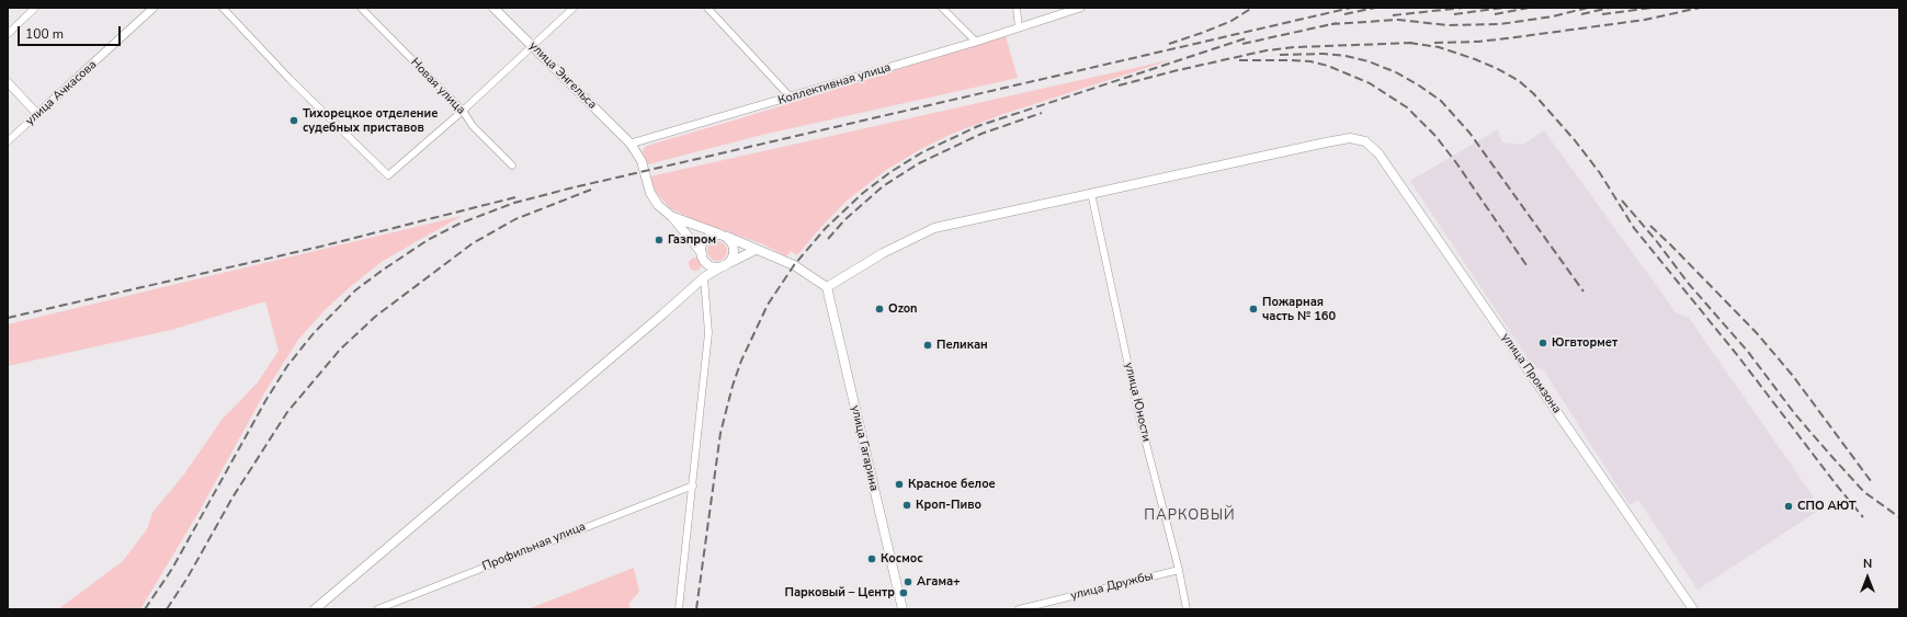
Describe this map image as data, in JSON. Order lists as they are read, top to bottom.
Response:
{
  "streets": {
    "main road": ["улица Энгельса", "улица Промзона", "улица Гагарина"],
    "street": [
      "Коллективная улица",
      "Новая улица",
      "улица Ачкасова",
      "улица Юности",
      "Профильная улица",
      "улица Дружбы"
    ]
  },
  "crossings": [
    ["улица Энгельса", "Коллективная улица"],
    ["улица Промзона", "улица Юности"],
    ["улица Юности", "улица Дружбы"]
  ],
  "districts": ["ПАРКОВЫЙ"],
  "places": [
    "Тихорецкое отделение судебных приставов",
    "Газпром",
    "Ozon",
    "Пожарная часть № 160",
    "Югвтормет",
    "Пеликан",
    "Красное белое",
    "Кроп-Пиво",
    "СПО АЮТ",
    "Космос",
    "Агама+",
    "Парковый – Центр"
  ],
  "scale_bar": "100 m",
  "north": "top"
}
